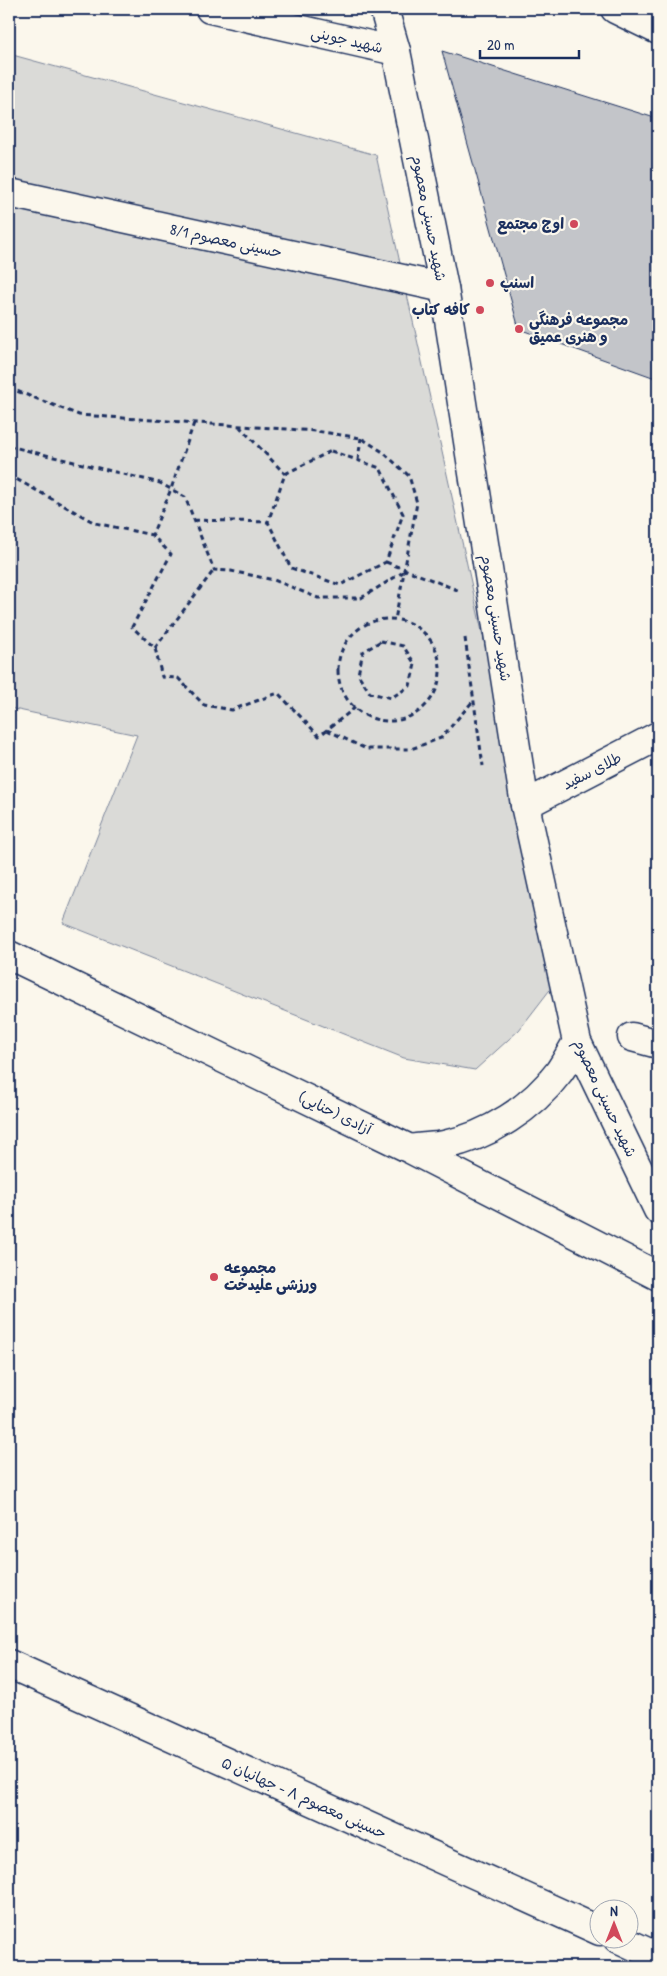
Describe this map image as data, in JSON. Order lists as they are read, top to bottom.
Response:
{
  "streets": {
    "main road": [
      "شهید جوینی",
      "شهید حسینی معصوم",
      "حسینی معصوم 8/1",
      "طلای سفید",
      "آزادی (حنایی)",
      "حسینی معصوم ۸ - جهانیان ۵"
    ]
  },
  "crossings": [
    ["شهید جوینی", "شهید حسینی معصوم"],
    ["شهید حسینی معصوم", "حسینی معصوم 8/1"],
    ["شهید حسینی معصوم", "طلای سفید"]
  ],
  "places": [
    "اوج مجتمع",
    "اسنپ",
    "کافه کتاب",
    "مجموعه فرهنگی و هنری عمیق",
    "مجموعه ورزشی علیدخت"
  ],
  "scale_bar": "20 m",
  "north": "top"
}
